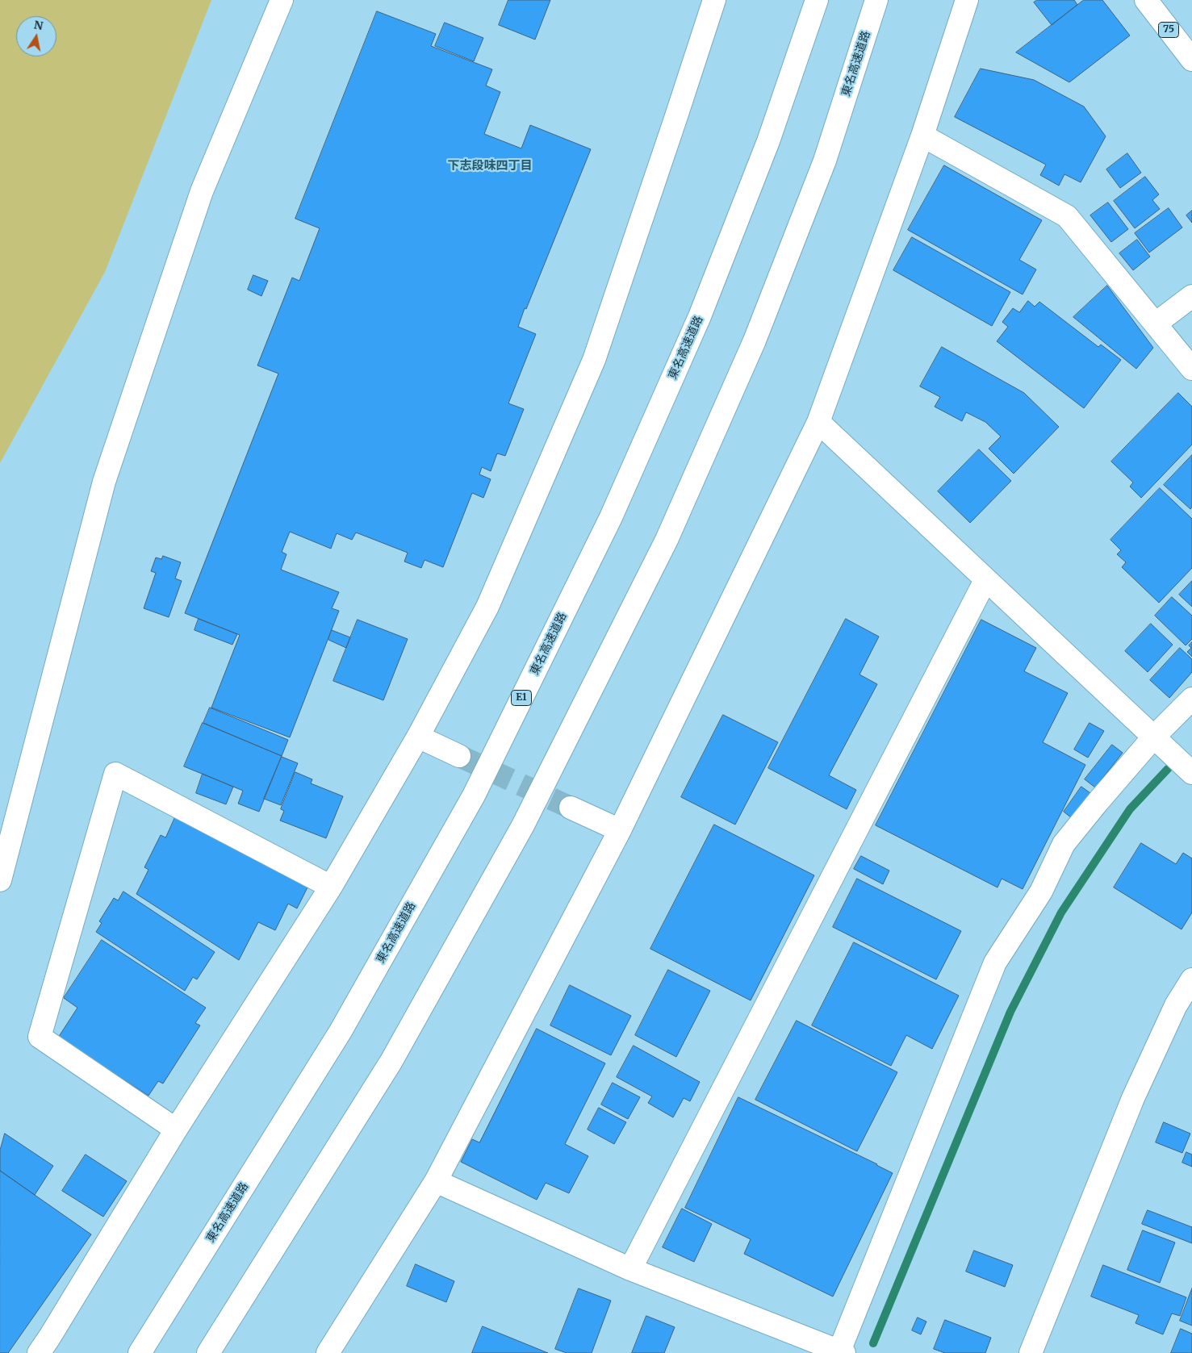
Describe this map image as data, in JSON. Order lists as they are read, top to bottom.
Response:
{
  "streets": {
    "main road": ["75", "東名高速道路", "E1"]
  },
  "districts": ["下志段味四丁目"],
  "north": "top"
}
